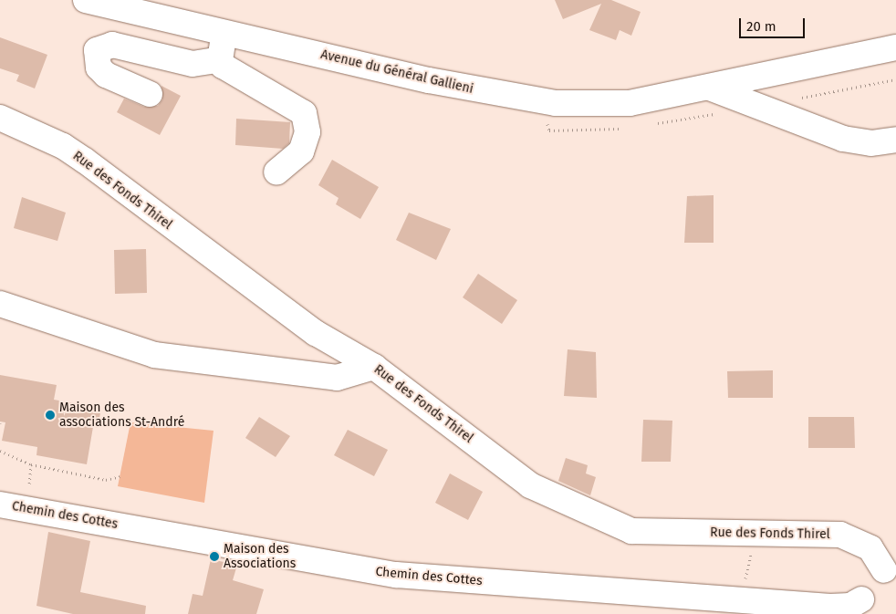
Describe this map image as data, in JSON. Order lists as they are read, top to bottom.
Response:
{
  "streets": {
    "street": ["Avenue du Général Gallieni", "Rue des Fonds Thirel", "Chemin des Cottes"]
  },
  "places": ["Maison des associations St-André", "Maison des Associations"],
  "scale_bar": "20 m"
}
